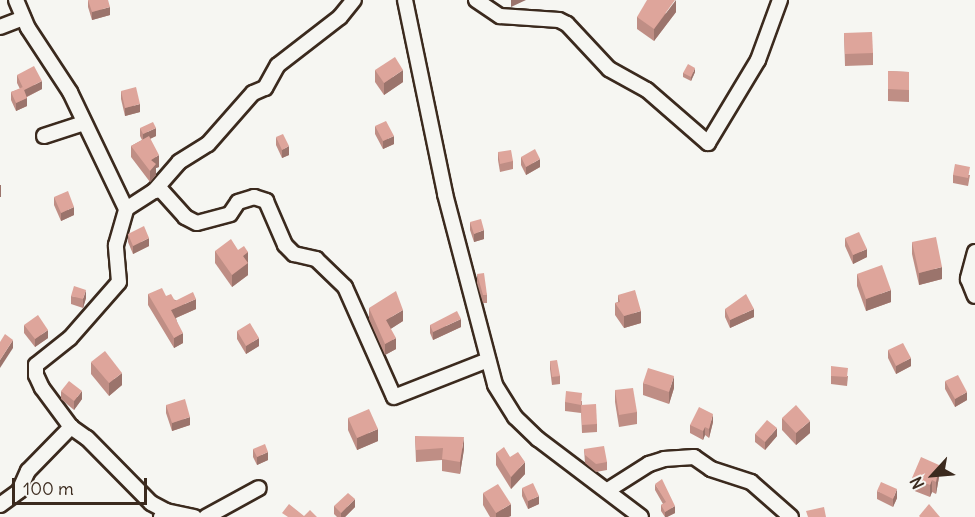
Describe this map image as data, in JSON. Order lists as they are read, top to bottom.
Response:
{
  "scale_bar": "100 m",
  "north": "bottom left"
}
